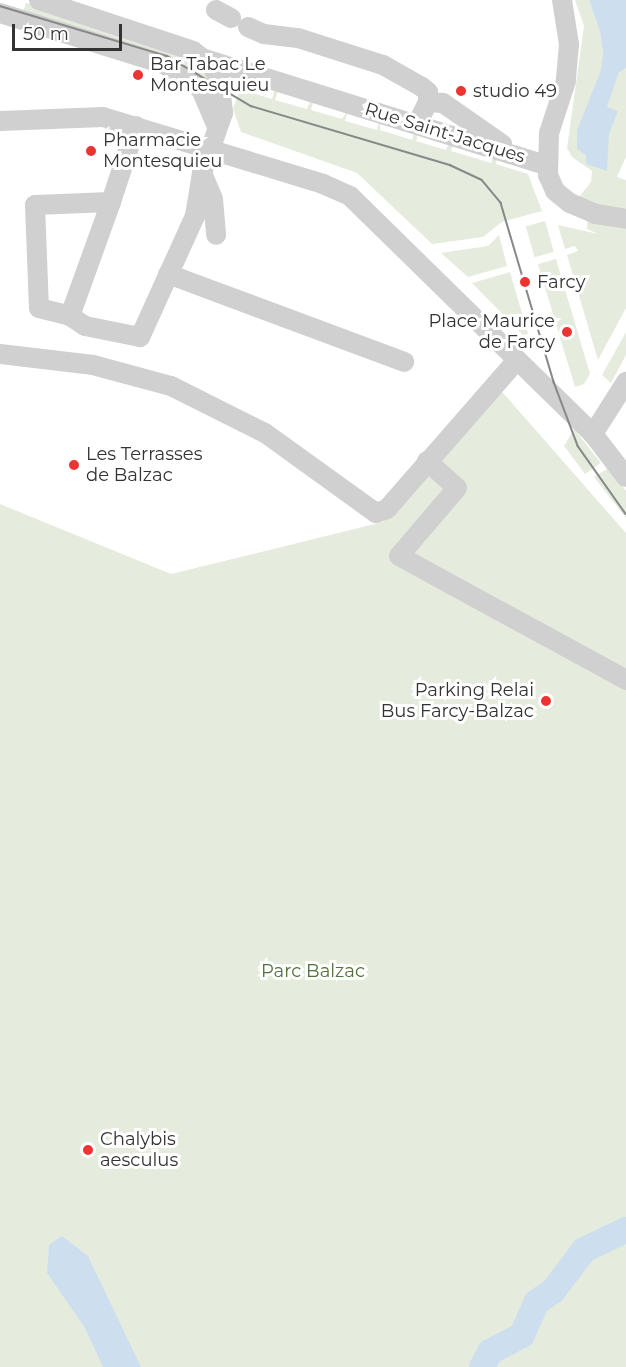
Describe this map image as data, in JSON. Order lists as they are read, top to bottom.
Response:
{
  "streets": {
    "street": ["Rue Saint-Jacques"]
  },
  "parks": ["Parc Balzac"],
  "places": [
    "Bar Tabac Le Montesquieu",
    "studio 49",
    "Pharmacie Montesquieu",
    "Farcy",
    "Place Maurice de Farcy",
    "Les Terrasses de Balzac",
    "Parking Relai Bus Farcy-Balzac",
    "Chalybis aesculus"
  ],
  "scale_bar": "50 m"
}
